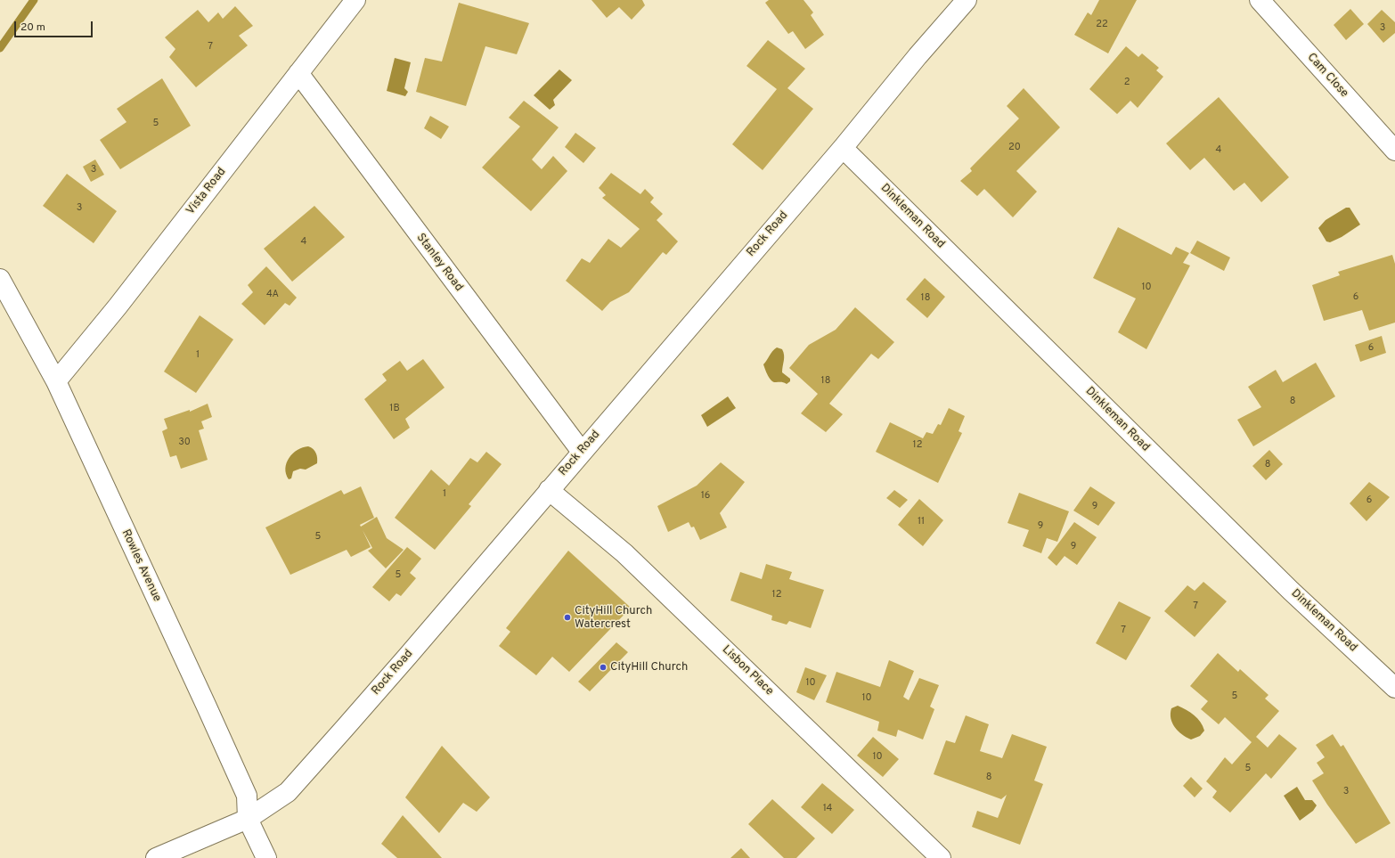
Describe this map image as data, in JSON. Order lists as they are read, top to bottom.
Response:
{
  "streets": {
    "street": [
      "Cam Close",
      "Vista Road",
      "Dinkleman Road",
      "Rock Road",
      "Stanley Road",
      "Rowles Avenue",
      "Lisbon Place"
    ]
  },
  "crossings": [
    ["Vista Road", "Stanley Road"],
    ["Vista Road", "Rowles Avenue"],
    ["Dinkleman Road", "Rock Road"],
    ["Rock Road", "Stanley Road"],
    ["Rock Road", "Rowles Avenue"],
    ["Rock Road", "Lisbon Place"]
  ],
  "places": ["CityHill Church Watercrest", "CityHill Church"],
  "house_numbers": [
    "22",
    "3",
    "7",
    "2",
    "5",
    "20",
    "4",
    "3",
    "3",
    "4",
    "10",
    "4A",
    "6",
    "18",
    "6",
    "1",
    "18",
    "8",
    "1B",
    "30",
    "12",
    "8",
    "1",
    "16",
    "6",
    "9",
    "11",
    "9",
    "5",
    "9",
    "5",
    "12",
    "7",
    "7",
    "10",
    "5",
    "10",
    "10",
    "5",
    "8",
    "3",
    "14"
  ],
  "scale_bar": "20 m"
}
